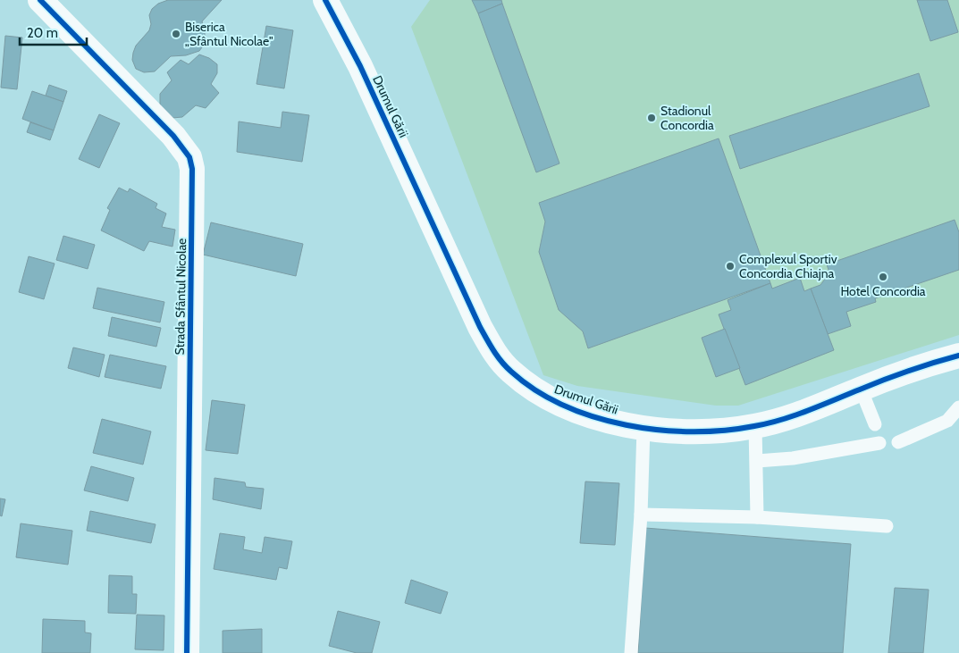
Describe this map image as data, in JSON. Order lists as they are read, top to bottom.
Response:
{
  "streets": {
    "main road": ["Drumul Gării", "Strada Sfântul Nicolae"]
  },
  "places": [
    "Biserica „Sfântul Nicolae\"",
    "Stadionul Concordia",
    "Complexul Sportiv Concordia Chiajna",
    "Hotel Concordia"
  ],
  "scale_bar": "20 m"
}
